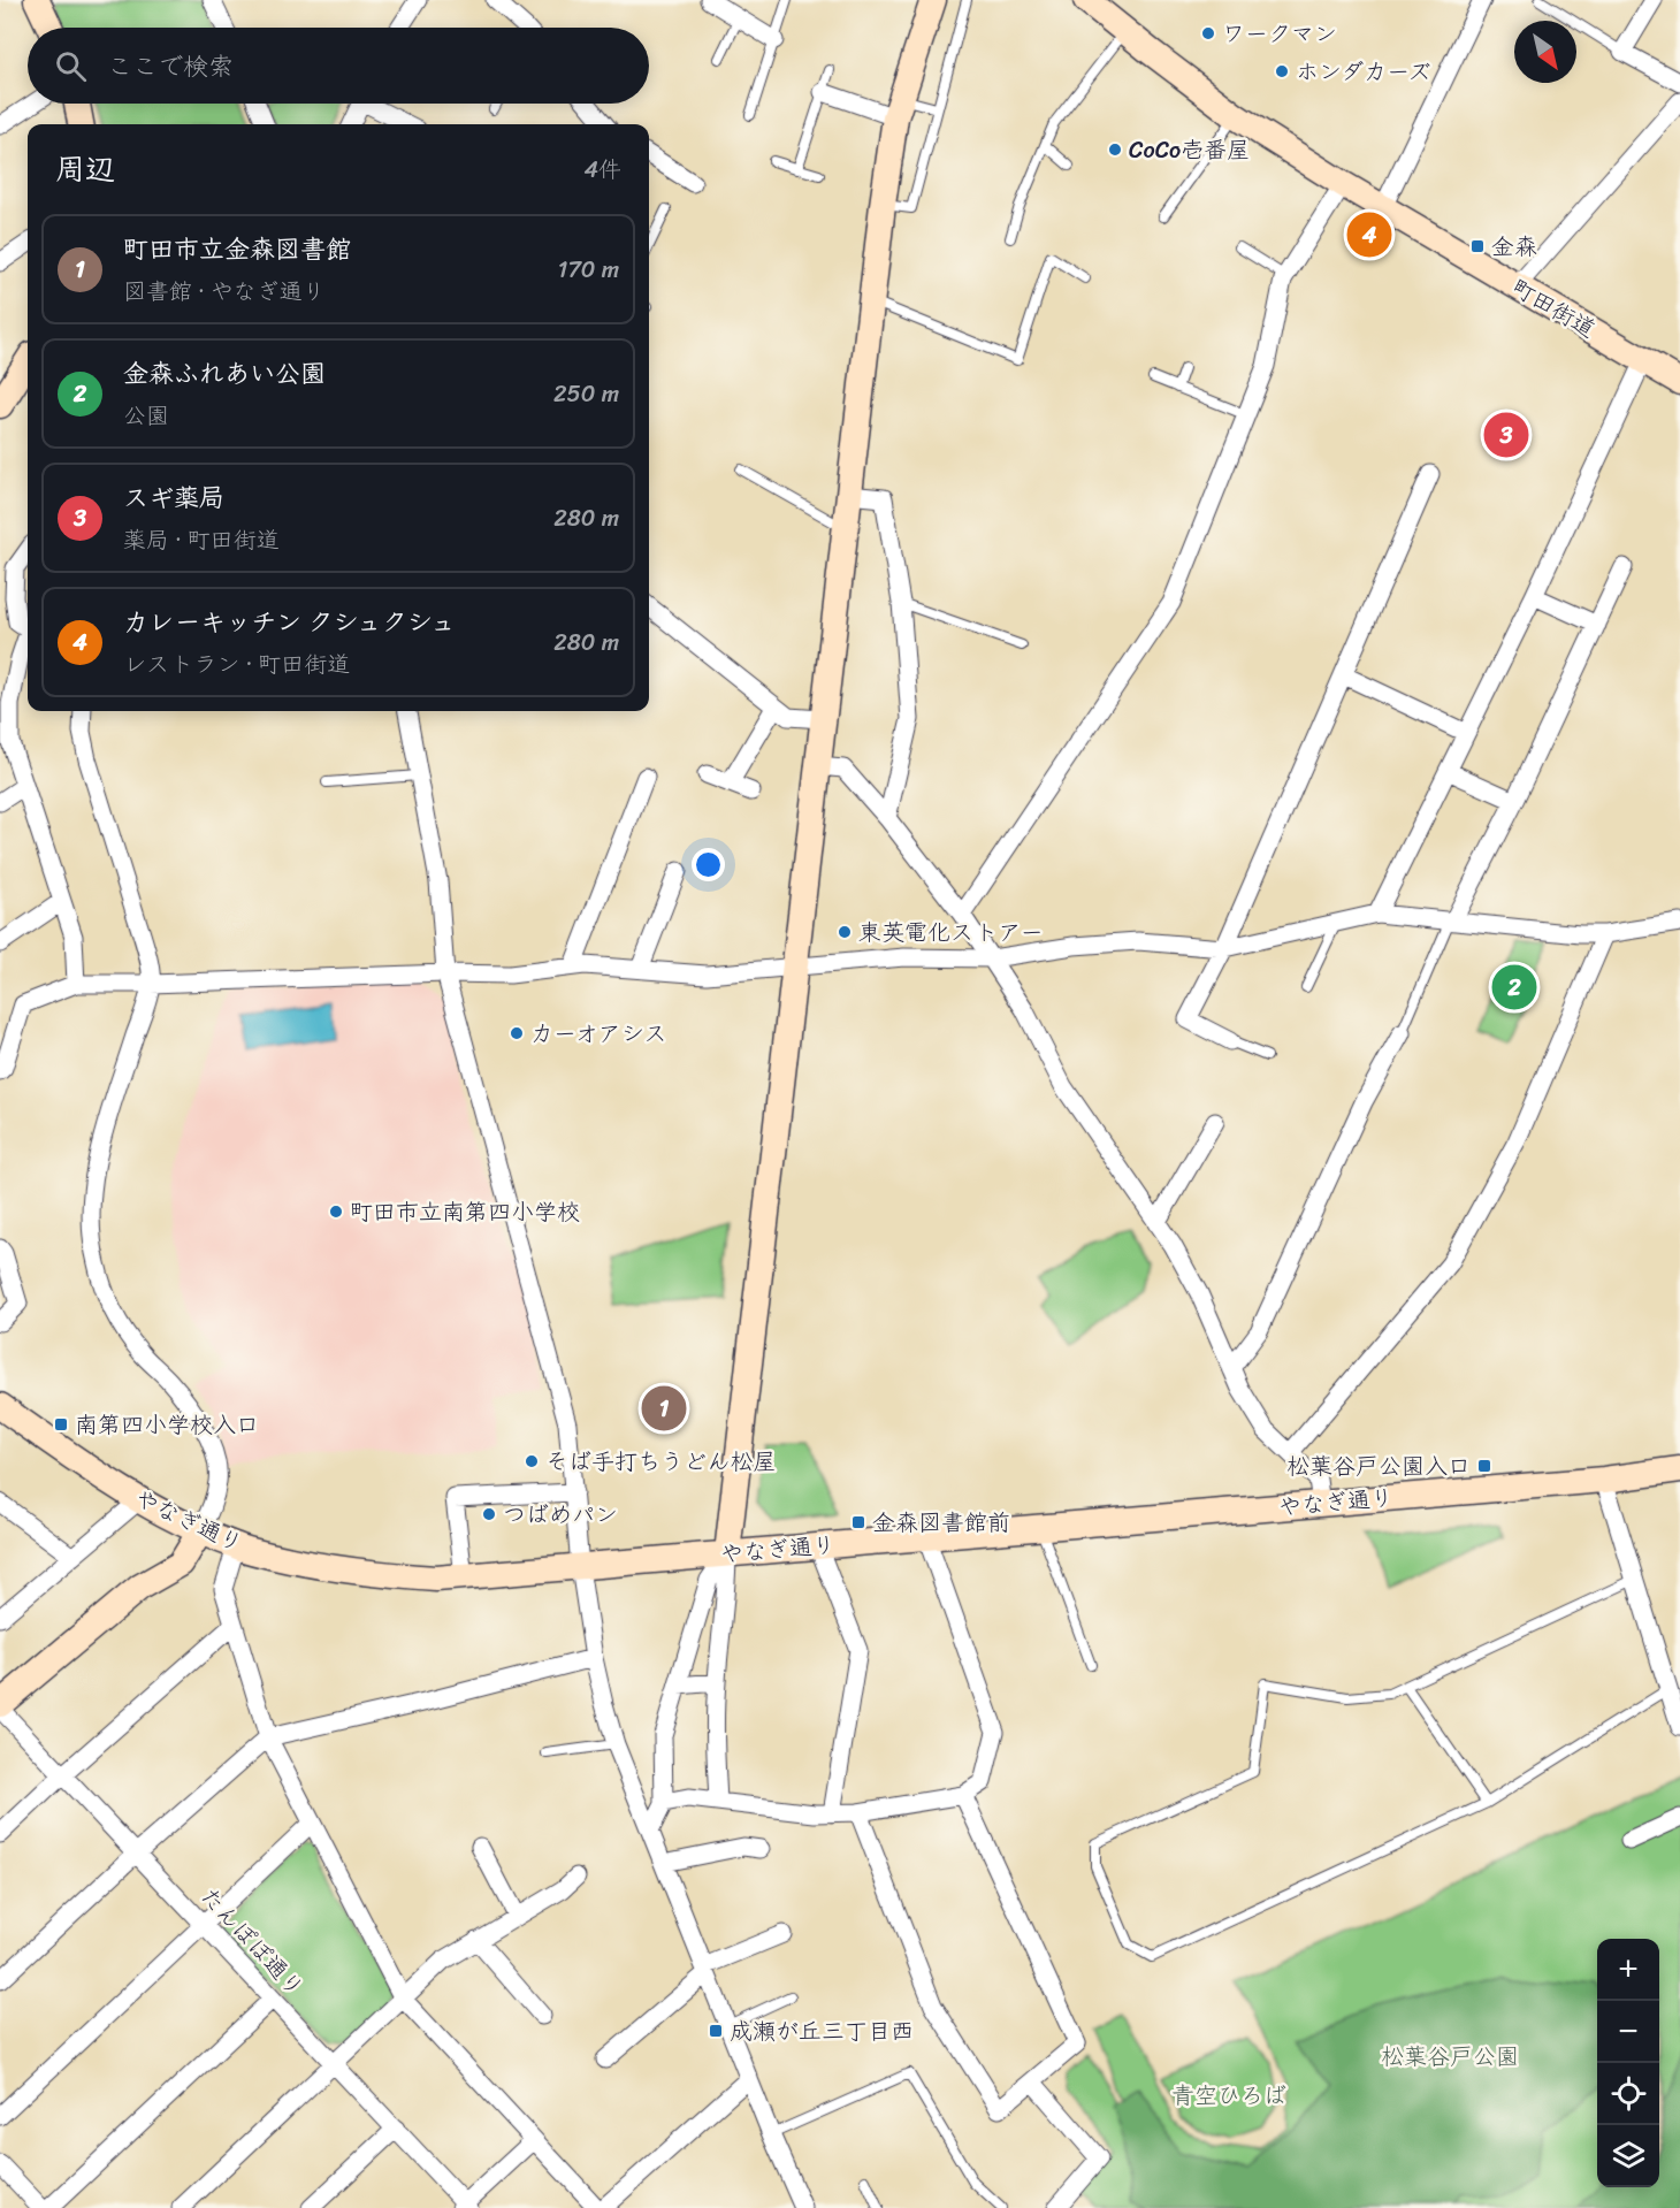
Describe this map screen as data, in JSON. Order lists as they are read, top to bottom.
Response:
{
  "streets": {
    "street": ["町田街道", "やなぎ通り", "たんぽぽ通り"]
  },
  "parks": ["松葉谷戸公園", "青空ひろば"],
  "places": {
    "other": [
      "ワークマン",
      "ホンダカーズ",
      "CoCo壱番屋",
      "東英電化ストアー",
      "カーオアシス",
      "町田市立南第四小学校",
      "そば手打ちうどん松屋",
      "つばめパン"
    ],
    "transit": [
      "金森",
      "南第四小学校入口",
      "松葉谷戸公園入口",
      "金森図書館前",
      "成瀬が丘三丁目西"
    ]
  },
  "north": "bottom right",
  "page": {
    "search": "ここで検索",
    "heading": ["周辺", "4件"],
    "pins": [
      "4",
      "3",
      "2",
      "1"
    ],
    "list": [
      {
        "mark": "1",
        "name": "町田市立金森図書館",
        "note": "図書館 · やなぎ通り",
        "value": "170 m"
      },
      {
        "mark": "2",
        "name": "金森ふれあい公園",
        "note": "公園",
        "value": "250 m"
      },
      {
        "mark": "3",
        "name": "スギ薬局",
        "note": "薬局 · 町田街道",
        "value": "280 m"
      },
      {
        "mark": "4",
        "name": "カレーキッチン クシュクシュ",
        "note": "レストラン · 町田街道",
        "value": "280 m"
      }
    ],
    "map_buttons": ["+", "−"]
  }
}
